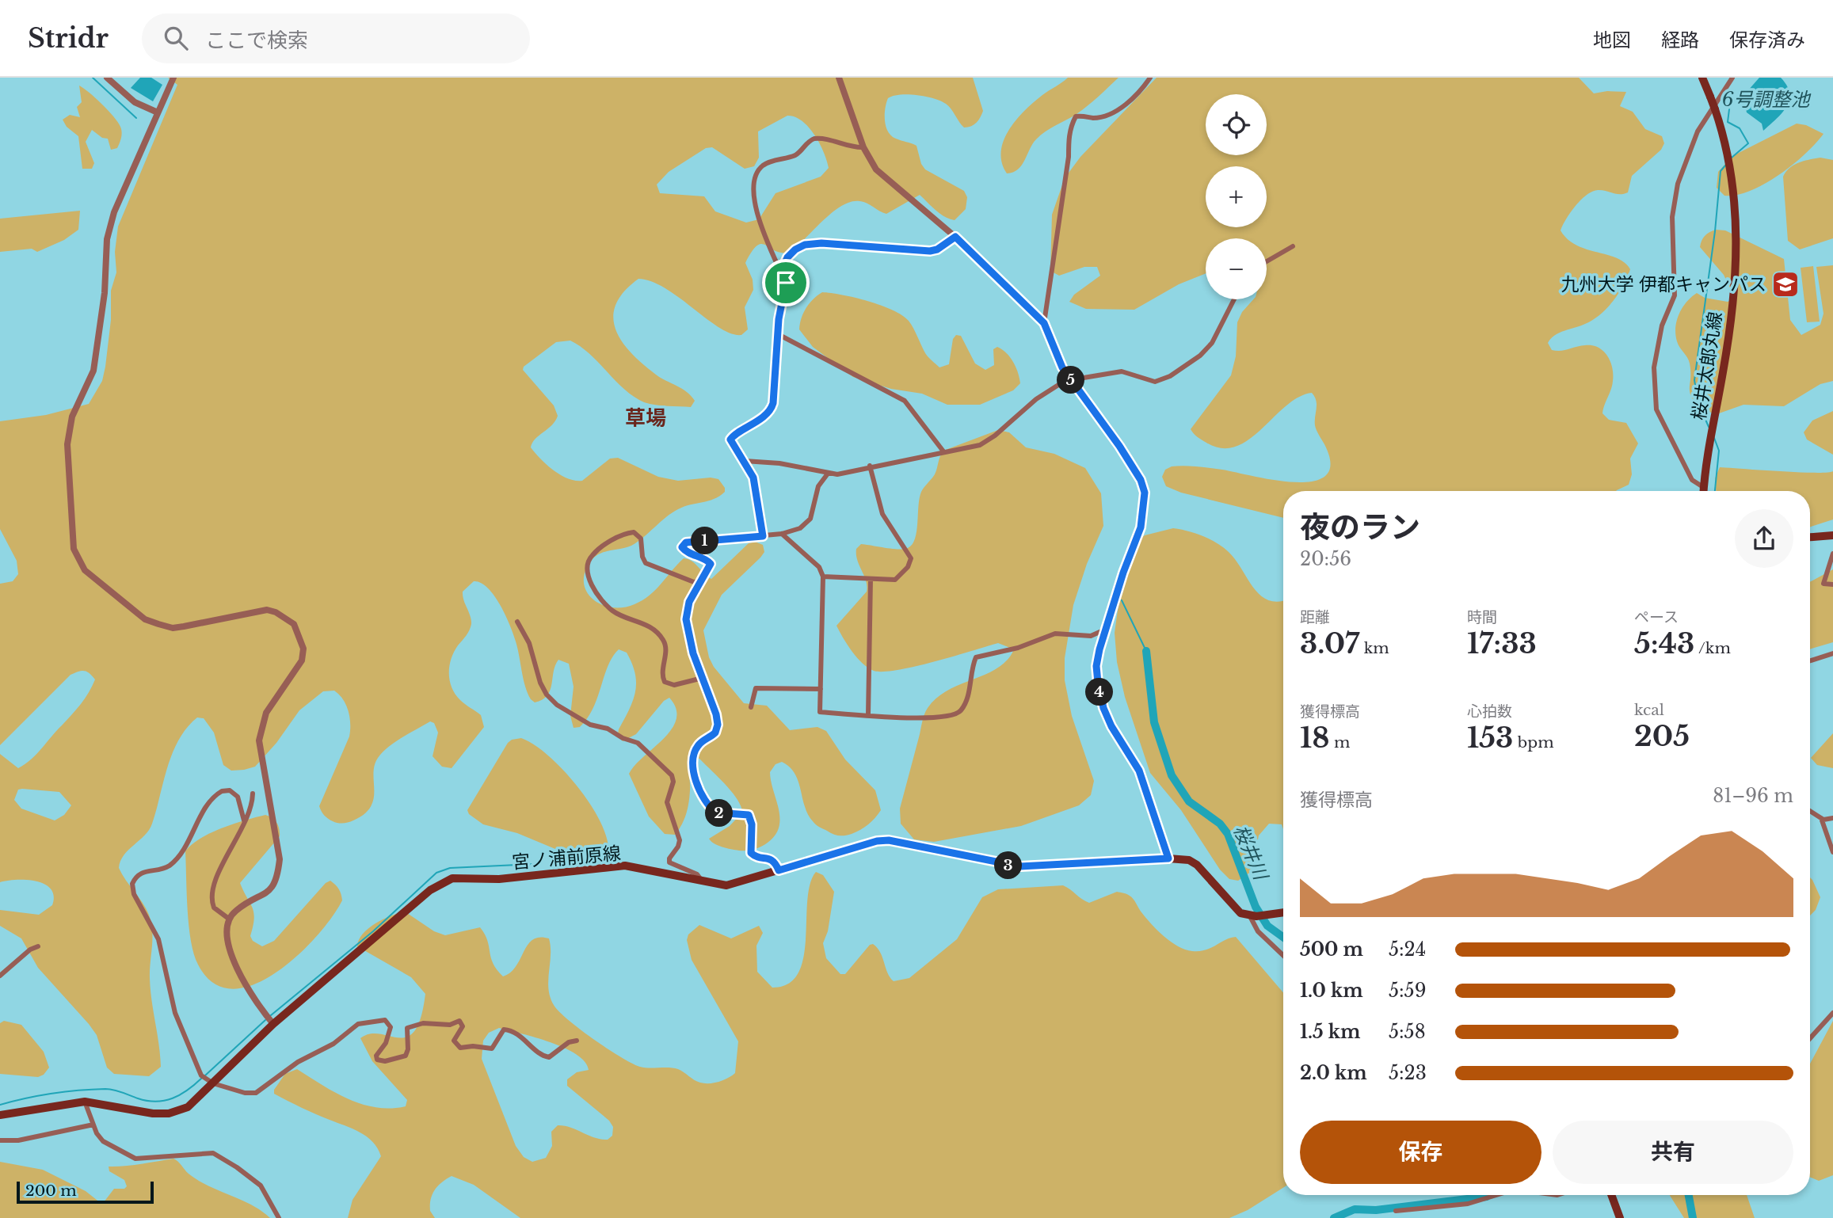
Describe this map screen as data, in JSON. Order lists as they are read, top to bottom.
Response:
{
  "streets": {
    "main road": ["桜井太郎丸線", "宮ノ浦前原線"]
  },
  "districts": ["草場"],
  "water": ["6号調整池", "桜井川"],
  "places": {
    "school or university": ["九州大学 伊都キャンパス"]
  },
  "scale_bar": "200 m",
  "page": {
    "header": "Stridr",
    "search": "ここで検索",
    "nav": ["地図", "経路", "保存済み"],
    "map_buttons": ["+", "−"],
    "pins": [
      "5",
      "1",
      "4",
      "2",
      "3"
    ],
    "heading": ["夜のラン", "20:56"],
    "stats": [
      ["距離", "3.07 km"],
      ["時間", "17:33"],
      ["ペース", "5:43 /km"],
      ["獲得標高", "18 m"],
      ["心拍数", "153 bpm"],
      ["kcal", "205"]
    ],
    "chart": ["獲得標高", "81–96 m"],
    "list": [
      {
        "name": "500 m",
        "note": "5:24"
      },
      {
        "name": "1.0 km",
        "note": "5:59"
      },
      {
        "name": "1.5 km",
        "note": "5:58"
      },
      {
        "name": "2.0 km",
        "note": "5:23"
      }
    ],
    "buttons": ["保存", "共有"],
    "scale": "200 m"
  }
}
